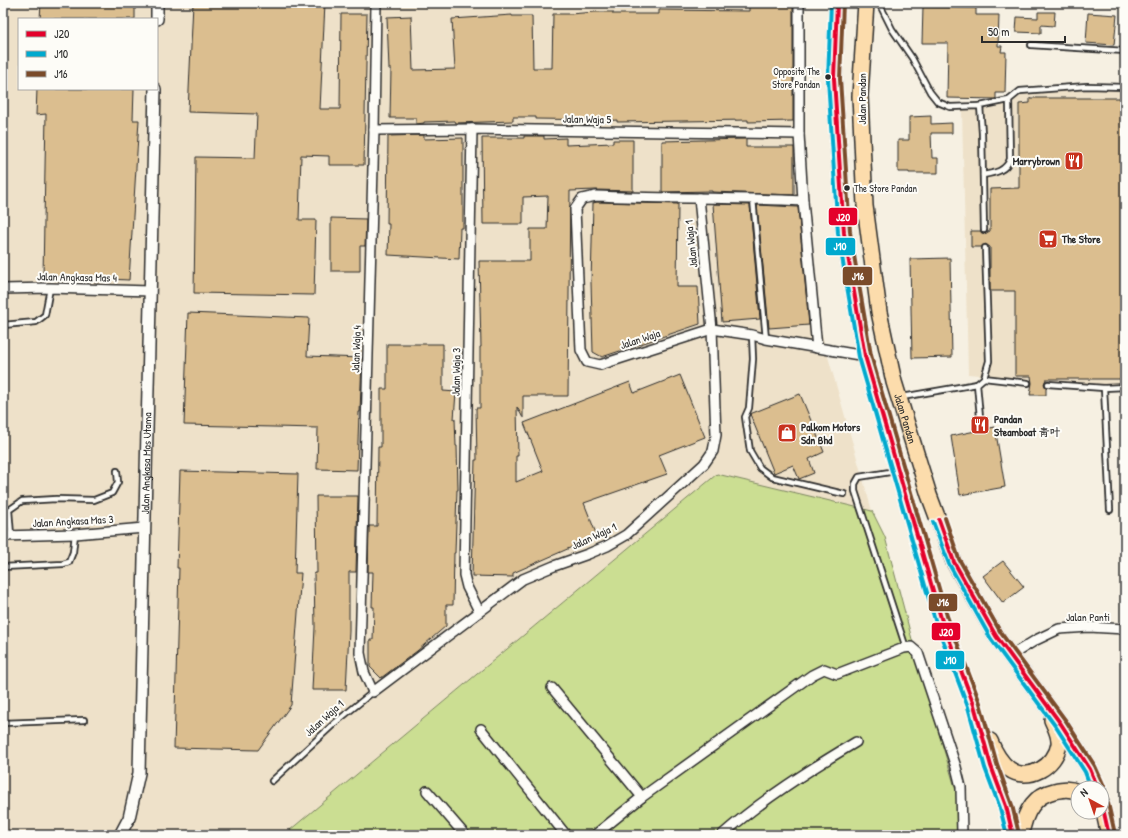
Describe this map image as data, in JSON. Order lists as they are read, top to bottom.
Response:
{
  "streets": {
    "highway": ["Jalan Pandan"],
    "street": [
      "Jalan Waja 5",
      "Jalan Waja 1",
      "Jalan Angkasa Mas 4",
      "Jalan Waja",
      "Jalan Waja 4",
      "Jalan Waja 3",
      "Jalan Angkasa Mas Utama",
      "Jalan Angkasa Mas 3",
      "Jalan Panti"
    ]
  },
  "crossings": [
    ["Jalan Pandan", "Jalan Waja"],
    ["Jalan Pandan", "Jalan Panti"],
    ["Jalan Waja 5", "Jalan Waja 4"],
    ["Jalan Waja 5", "Jalan Waja 3"],
    ["Jalan Waja 1", "Jalan Waja"],
    ["Jalan Waja 1", "Jalan Waja 4"],
    ["Jalan Waja 1", "Jalan Waja 3"],
    ["Jalan Angkasa Mas 4", "Jalan Angkasa Mas Utama"],
    ["Jalan Angkasa Mas Utama", "Jalan Angkasa Mas 3"]
  ],
  "places": {
    "other": ["Opposite The Store Pandan", "The Store Pandan"],
    "restaurant": ["Marrybrown", "Pandan Steamboat 青叶"],
    "supermarket": ["The Store"],
    "shop": ["Palkom Motors Sdn Bhd"]
  },
  "lines": ["transit line J20", "transit line J10", "transit line J16"],
  "legend": ["J20", "J10", "J16"],
  "scale_bar": "50 m",
  "north": "top left"
}
